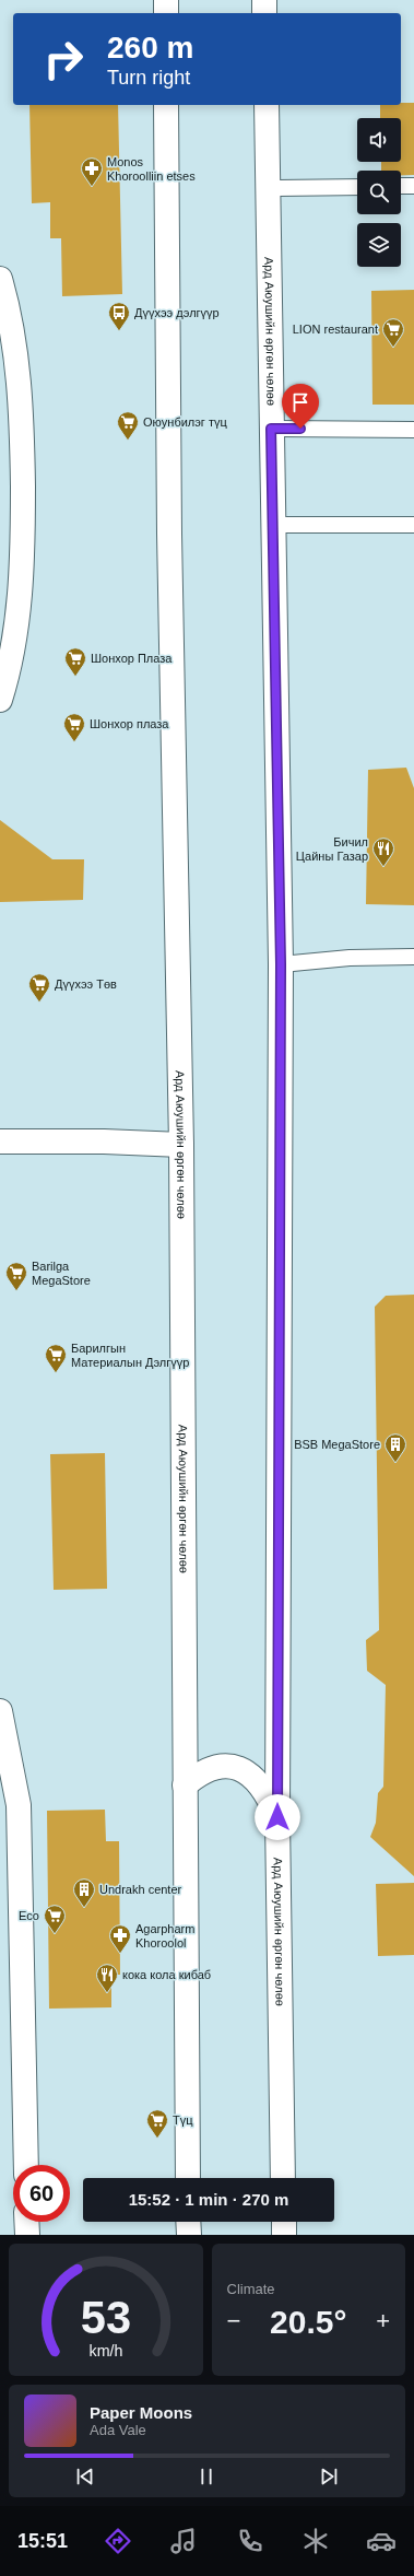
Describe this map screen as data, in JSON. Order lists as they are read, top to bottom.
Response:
{
  "streets": {
    "main road": ["Ард Аюушийн өргөн чөлөө"]
  },
  "places": {
    "pharmacy": ["Monos Khoroolliin etses", "Agarpharm Khoroolol"],
    "bus stop": ["Дүүхээ дэлгүүр"],
    "supermarket": [
      "LION restaurant",
      "Оюунбилэг түц",
      "Шонхор Плаза",
      "Шонхор плаза",
      "Дүүхээ Төв",
      "Barilga MegaStore",
      "Барилгын Материалын Дэлгүүр",
      "Eco",
      "Түц"
    ],
    "restaurant": ["Бичил Цайны Газар", "кока кола кибаб"],
    "building": ["BSB MegaStore", "Undrakh center"]
  },
  "page": {
    "turn": ["260 m", "Turn right"],
    "limit": "60",
    "trip": "15:52 · 1 min · 270 m",
    "tile": "Climate",
    "heat": ["−", "20.5°", "+"],
    "song": ["Paper Moons", "Ada Vale"],
    "tabs": "15:51",
    "gauge": ["53", "km/h"]
  }
}
